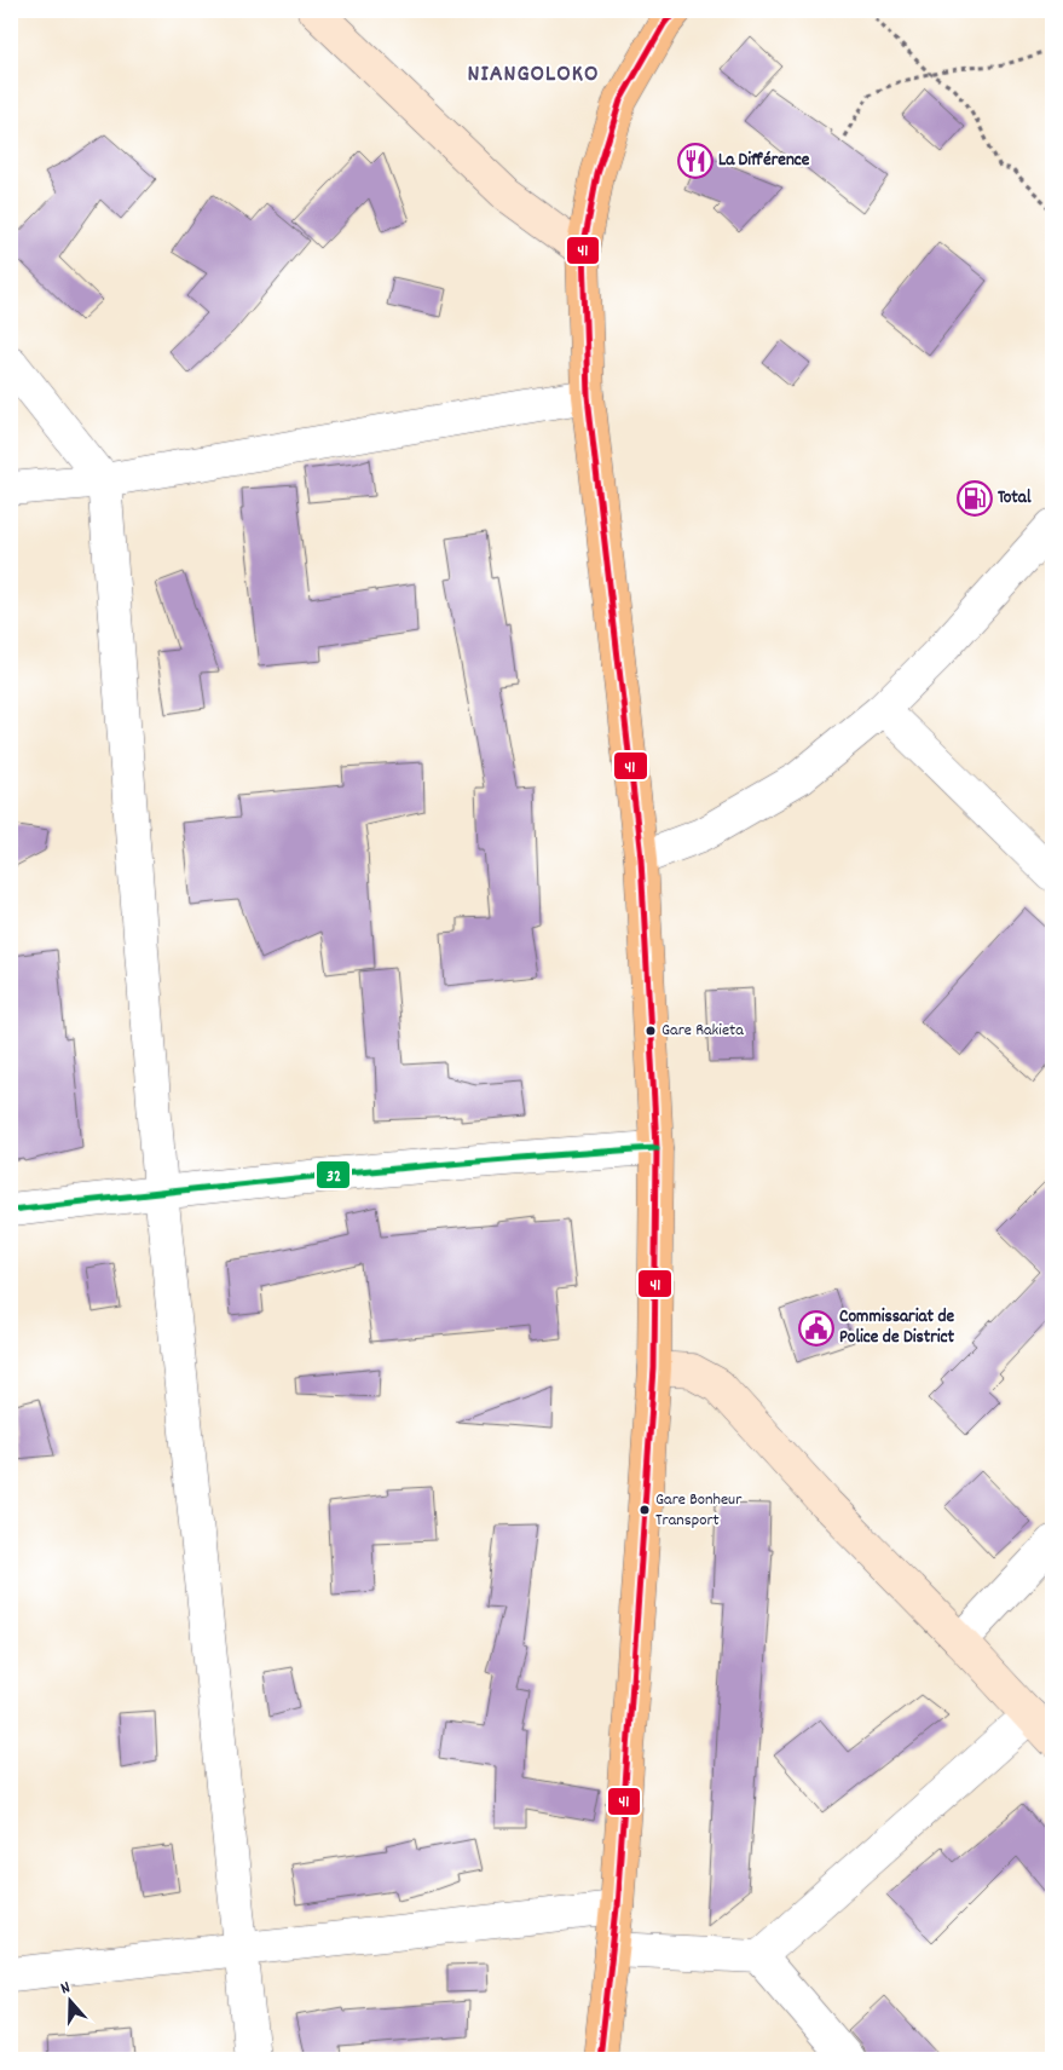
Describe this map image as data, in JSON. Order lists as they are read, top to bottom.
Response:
{
  "districts": ["NIANGOLOKO"],
  "places": {
    "restaurant": ["La Différence"],
    "fuel station": ["Total"],
    "other": ["Gare Rakieta", "Gare Bonheur Transport"],
    "public building": ["Commissariat de Police de District"]
  },
  "lines": ["transit line 41", "transit line 32"],
  "north": "top"
}
